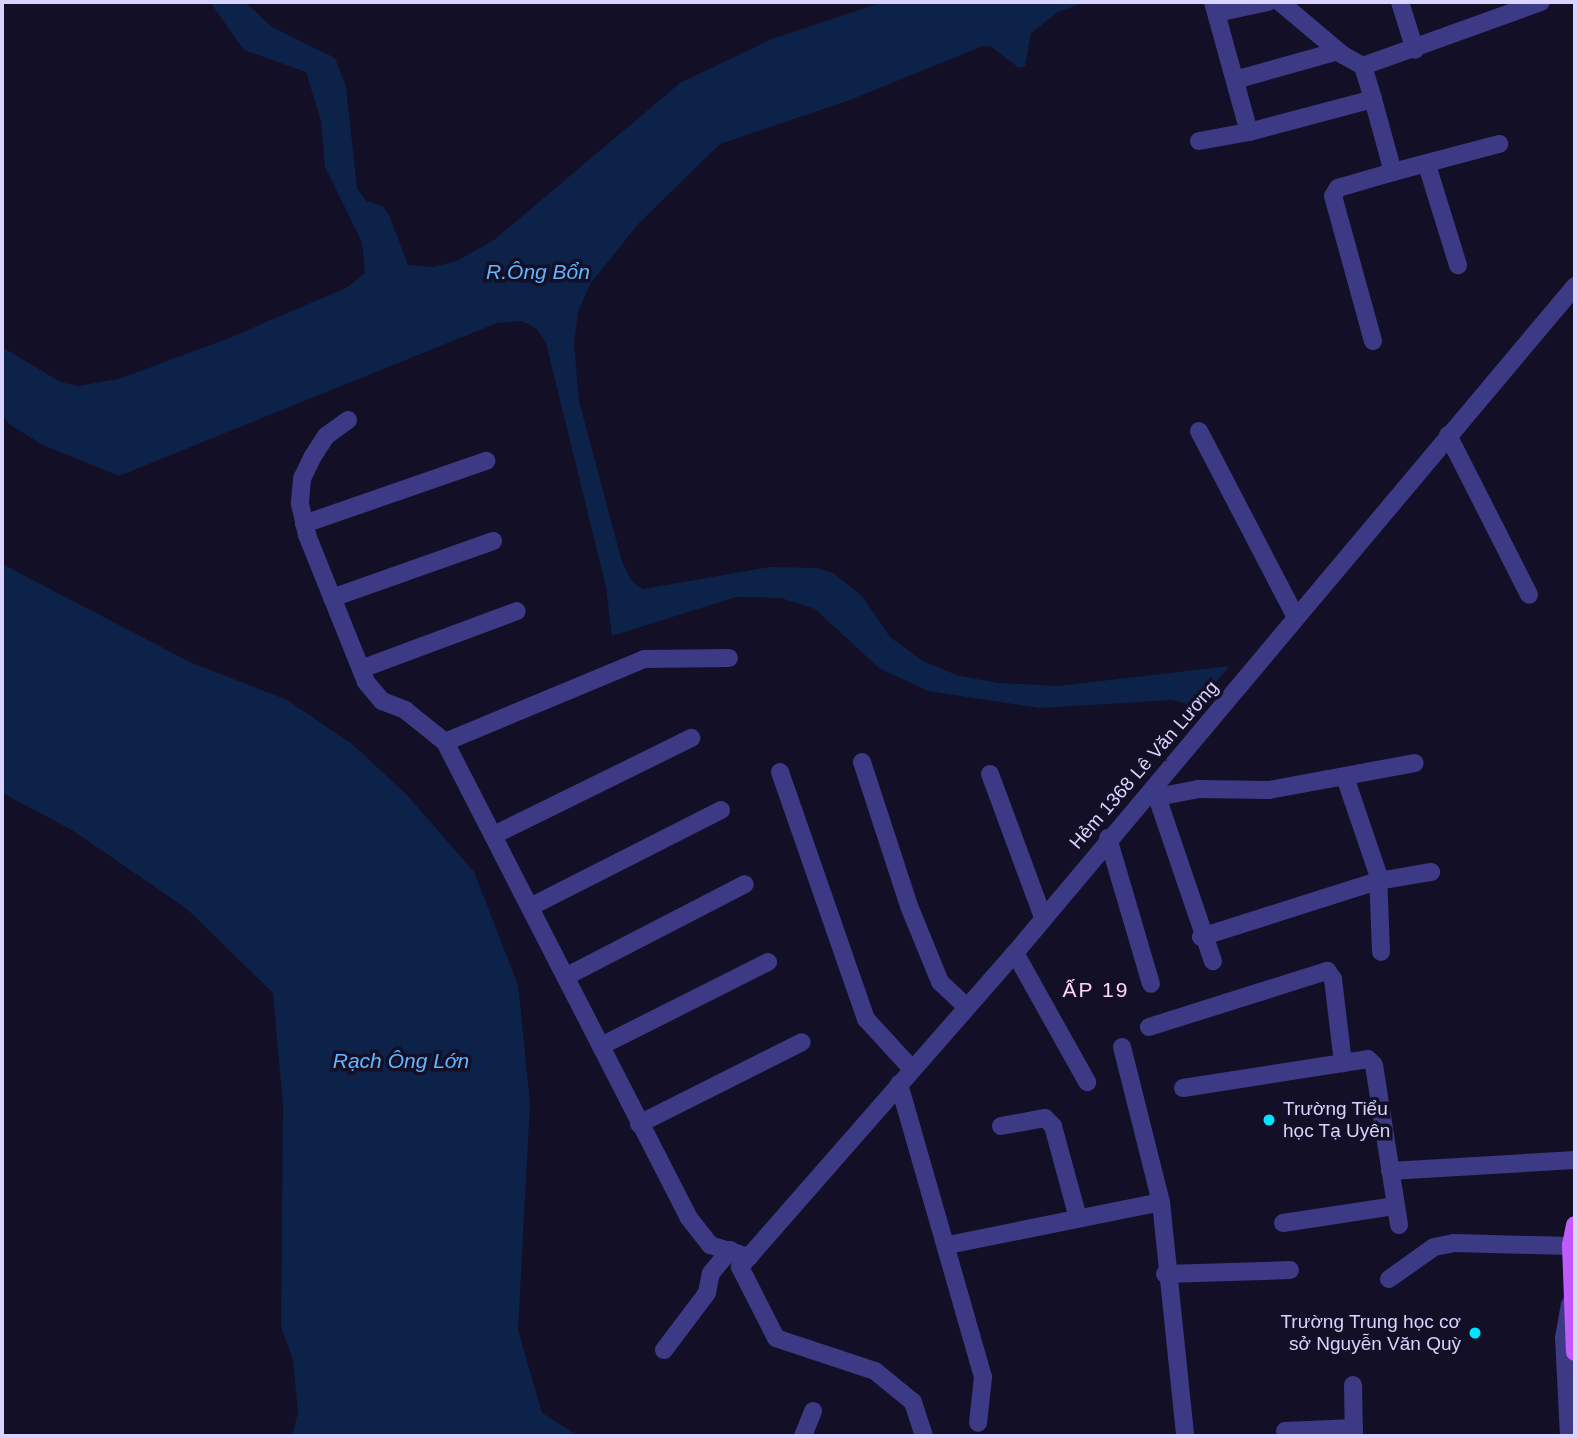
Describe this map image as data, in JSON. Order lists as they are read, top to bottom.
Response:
{
  "streets": {
    "street": ["Hẻm 1368 Lê Văn Lương"]
  },
  "districts": ["ẤP 19"],
  "water": ["R.Ông Bổn", "Rạch Ông Lớn"],
  "places": ["Trường Tiểu học Tạ Uyên", "Trường Trung học cơ sở Nguyễn Văn Quỳ"]
}
